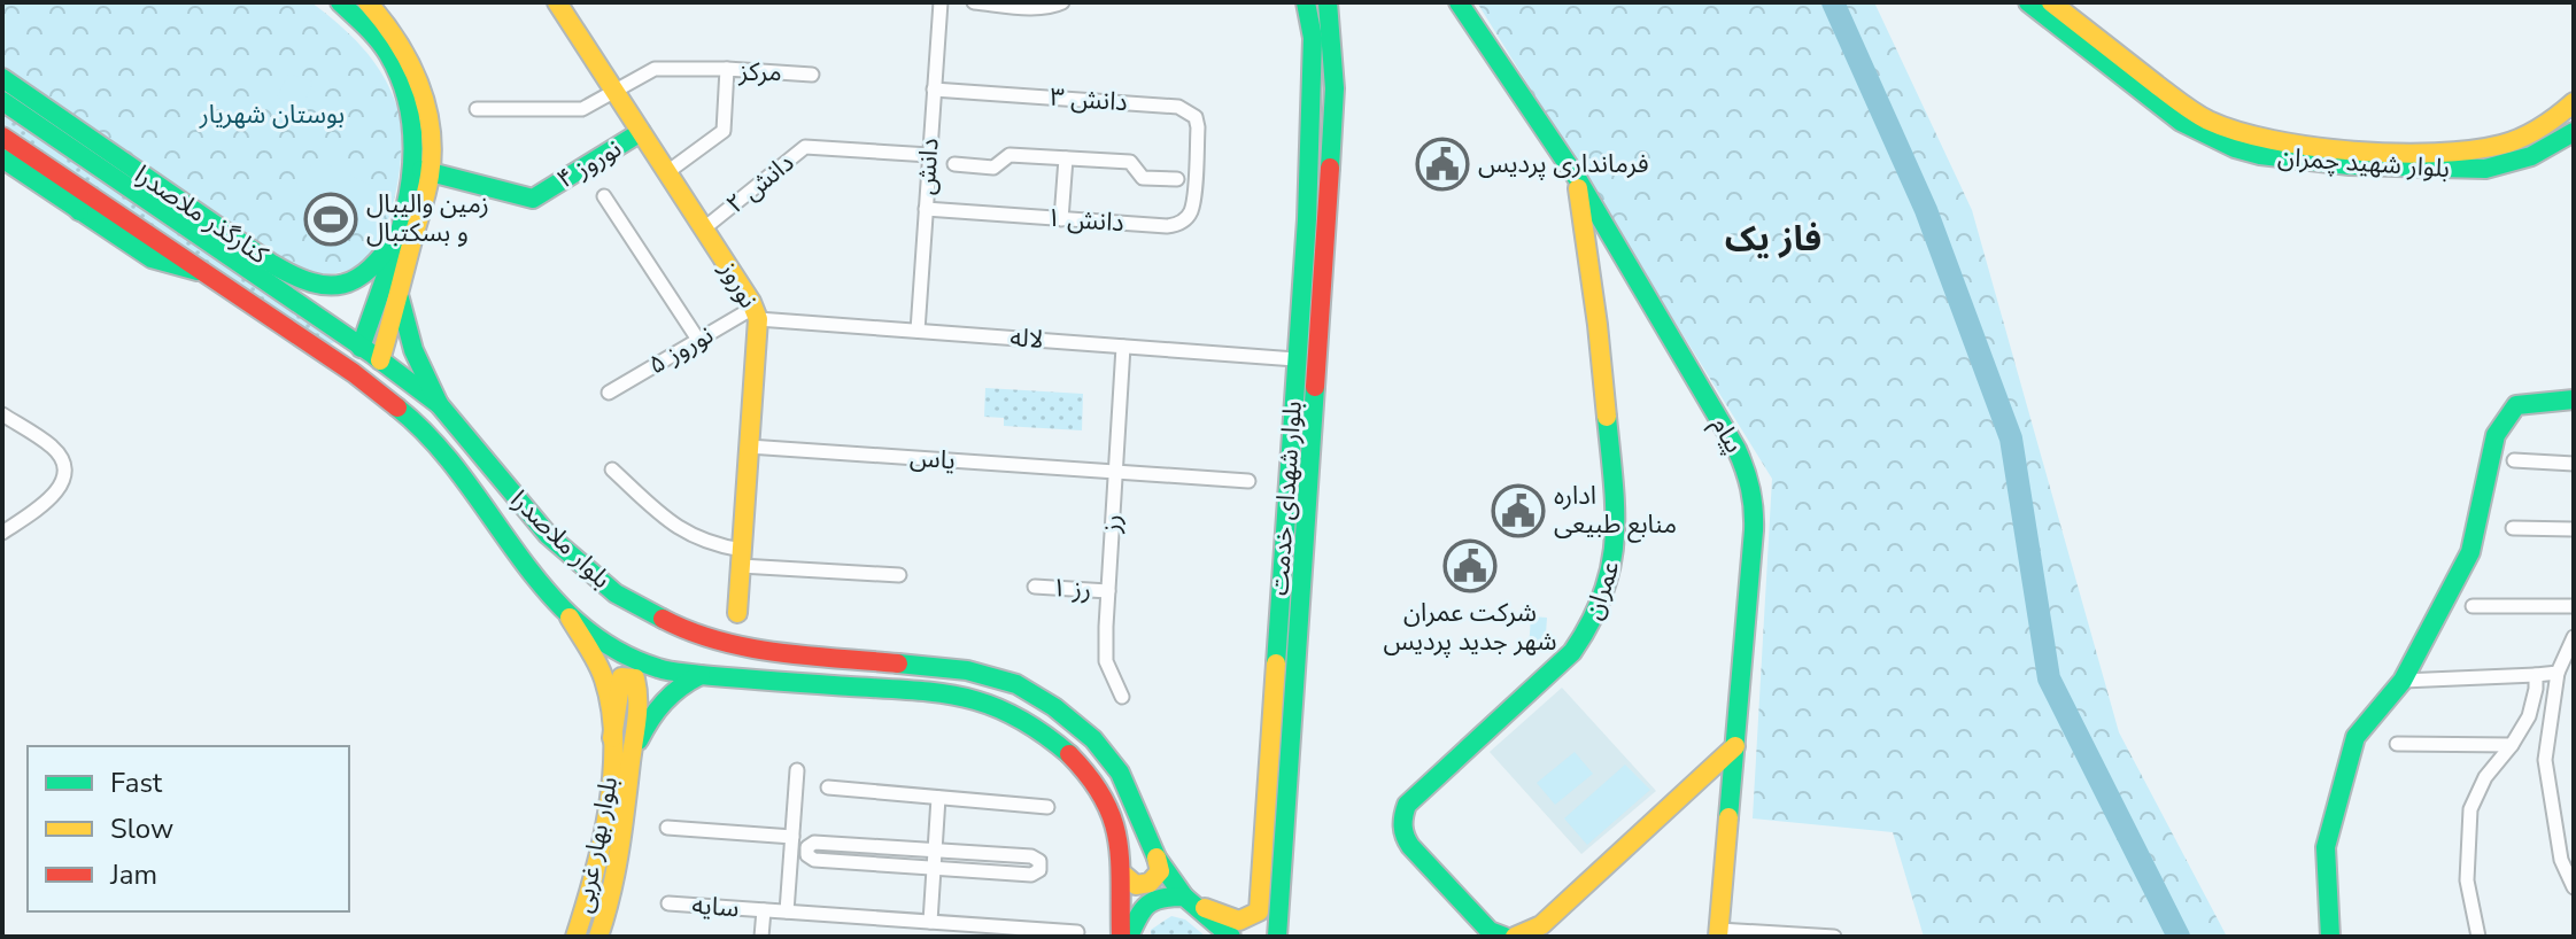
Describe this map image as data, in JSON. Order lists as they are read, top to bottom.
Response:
{
  "streets": {
    "main road": [
      "بلوار شهید چمران",
      "نوروز ۴",
      "کنارگذر ملاصدرا",
      "نوروز",
      "پیام",
      "بلوار شهدای خدمت",
      "بلوار ملاصدرا",
      "عمران",
      "بلوار بهار غربی"
    ],
    "street": [
      "مرکز",
      "دانش ۳",
      "دانش",
      "دانش ۲",
      "دانش ۱",
      "لاله",
      "نوروز ۵",
      "یاس",
      "رز",
      "رز ۱",
      "سایه"
    ]
  },
  "crossings": [
    ["مرکز", "نوروز"],
    ["دانش ۳", "دانش"],
    ["دانش ۳", "دانش ۱"],
    ["نوروز ۴", "نوروز"],
    ["دانش", "دانش ۲"],
    ["دانش", "دانش ۱"],
    ["دانش", "لاله"],
    ["دانش ۲", "نوروز"],
    ["کنارگذر ملاصدرا", "بلوار ملاصدرا"],
    ["نوروز", "لاله"],
    ["نوروز", "نوروز ۵"],
    ["نوروز", "یاس"],
    ["لاله", "نوروز ۵"],
    ["لاله", "بلوار شهدای خدمت"],
    ["لاله", "رز"],
    ["پیام", "عمران"],
    ["یاس", "رز"],
    ["بلوار شهدای خدمت", "بلوار ملاصدرا"],
    ["رز", "رز ۱"]
  ],
  "districts": ["فاز یک"],
  "parks": ["بوستان شهریار"],
  "places": {
    "public building": ["فرمانداری پردیس", "اداره منابع طبیعی", "شرکت عمران شهر جدید پردیس"],
    "sports": ["زمین والیبال و بسکتبال"]
  },
  "legend": ["Fast", "Slow", "Jam"]
}
